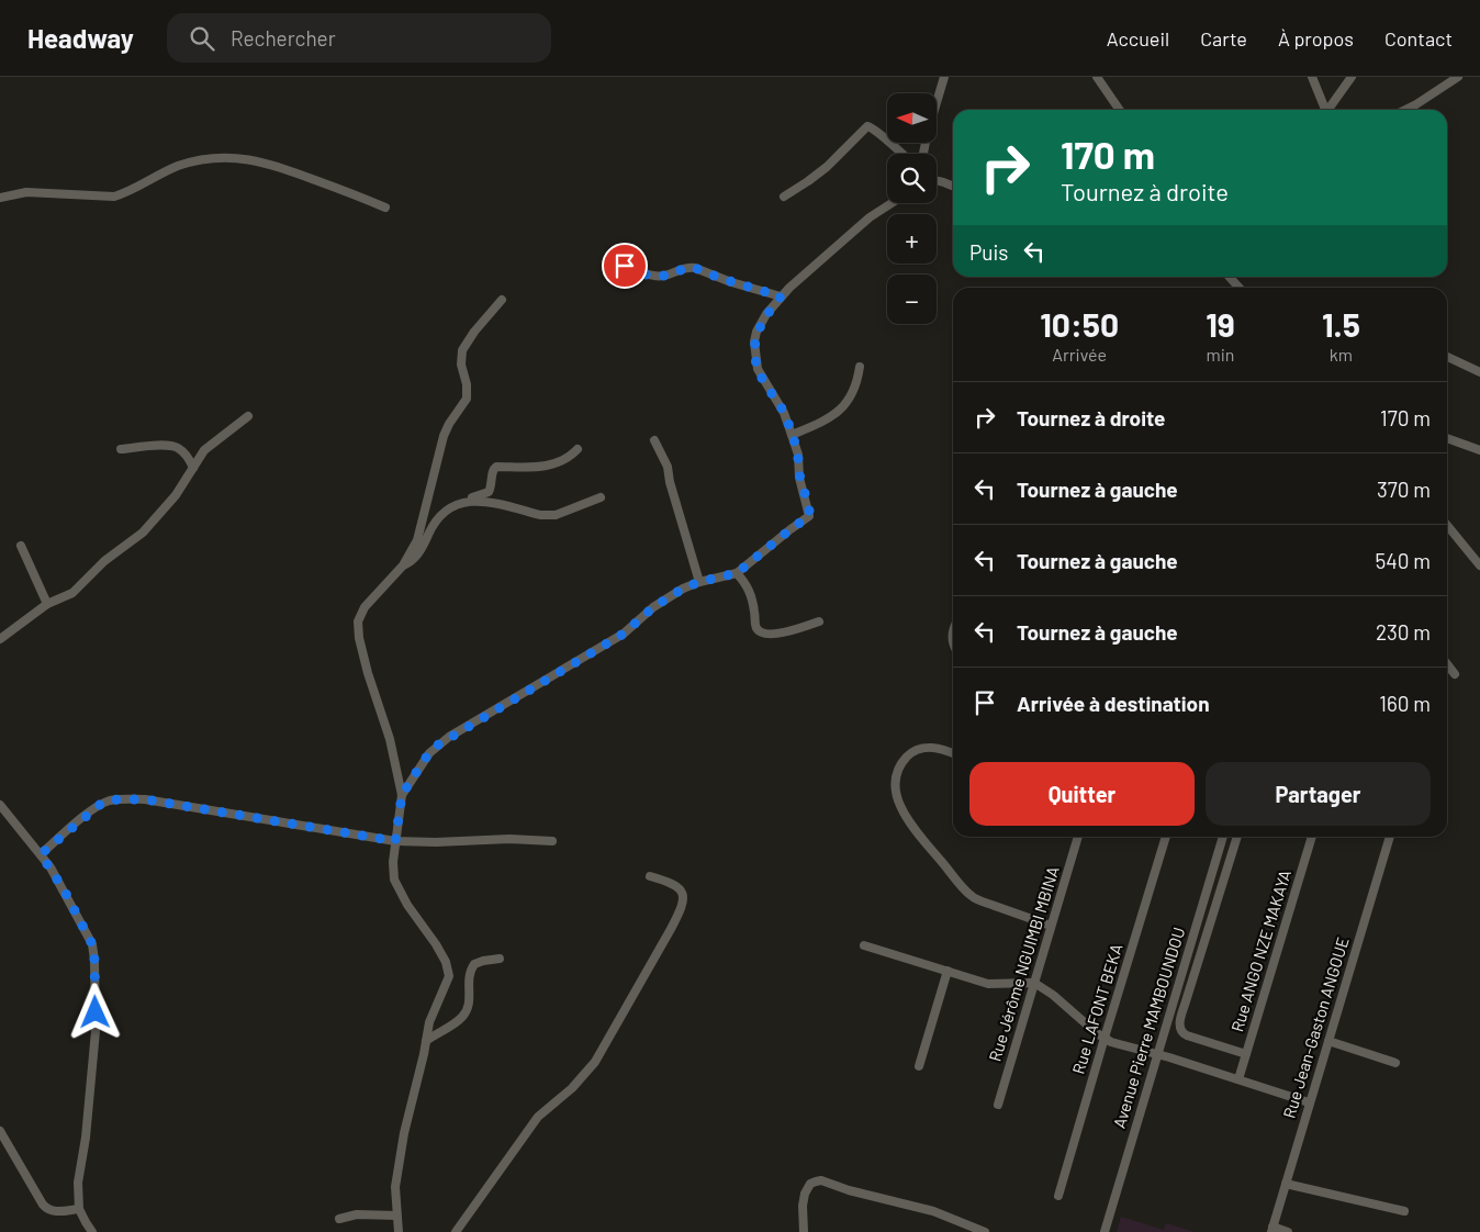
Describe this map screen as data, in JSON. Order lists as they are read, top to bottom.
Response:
{
  "streets": {
    "street": [
      "Rue ANGO NZE MAKAYA",
      "Rue Jérôme NGUIMBI MBINA",
      "Rue LAFONT BEKA",
      "Avenue Pierre MAMBOUNDOU",
      "Rue Jean-Gaston ANGOUE"
    ]
  },
  "north": "left",
  "page": {
    "header": "Headway",
    "search": "Rechercher",
    "nav": [
      "Accueil",
      "Carte",
      "À propos",
      "Contact"
    ],
    "map_buttons": ["+", "−"],
    "turn": ["170 m", "Tournez à droite"],
    "then": "Puis",
    "eta": [
      "10:50",
      "Arrivée",
      "19",
      "min",
      "1.5",
      "km"
    ],
    "list": [
      {
        "name": "Tournez à droite",
        "value": "170 m"
      },
      {
        "name": "Tournez à gauche",
        "value": "370 m"
      },
      {
        "name": "Tournez à gauche",
        "value": "540 m"
      },
      {
        "name": "Tournez à gauche",
        "value": "230 m"
      },
      {
        "name": "Arrivée à destination",
        "value": "160 m"
      }
    ],
    "buttons": ["Quitter", "Partager"]
  }
}
